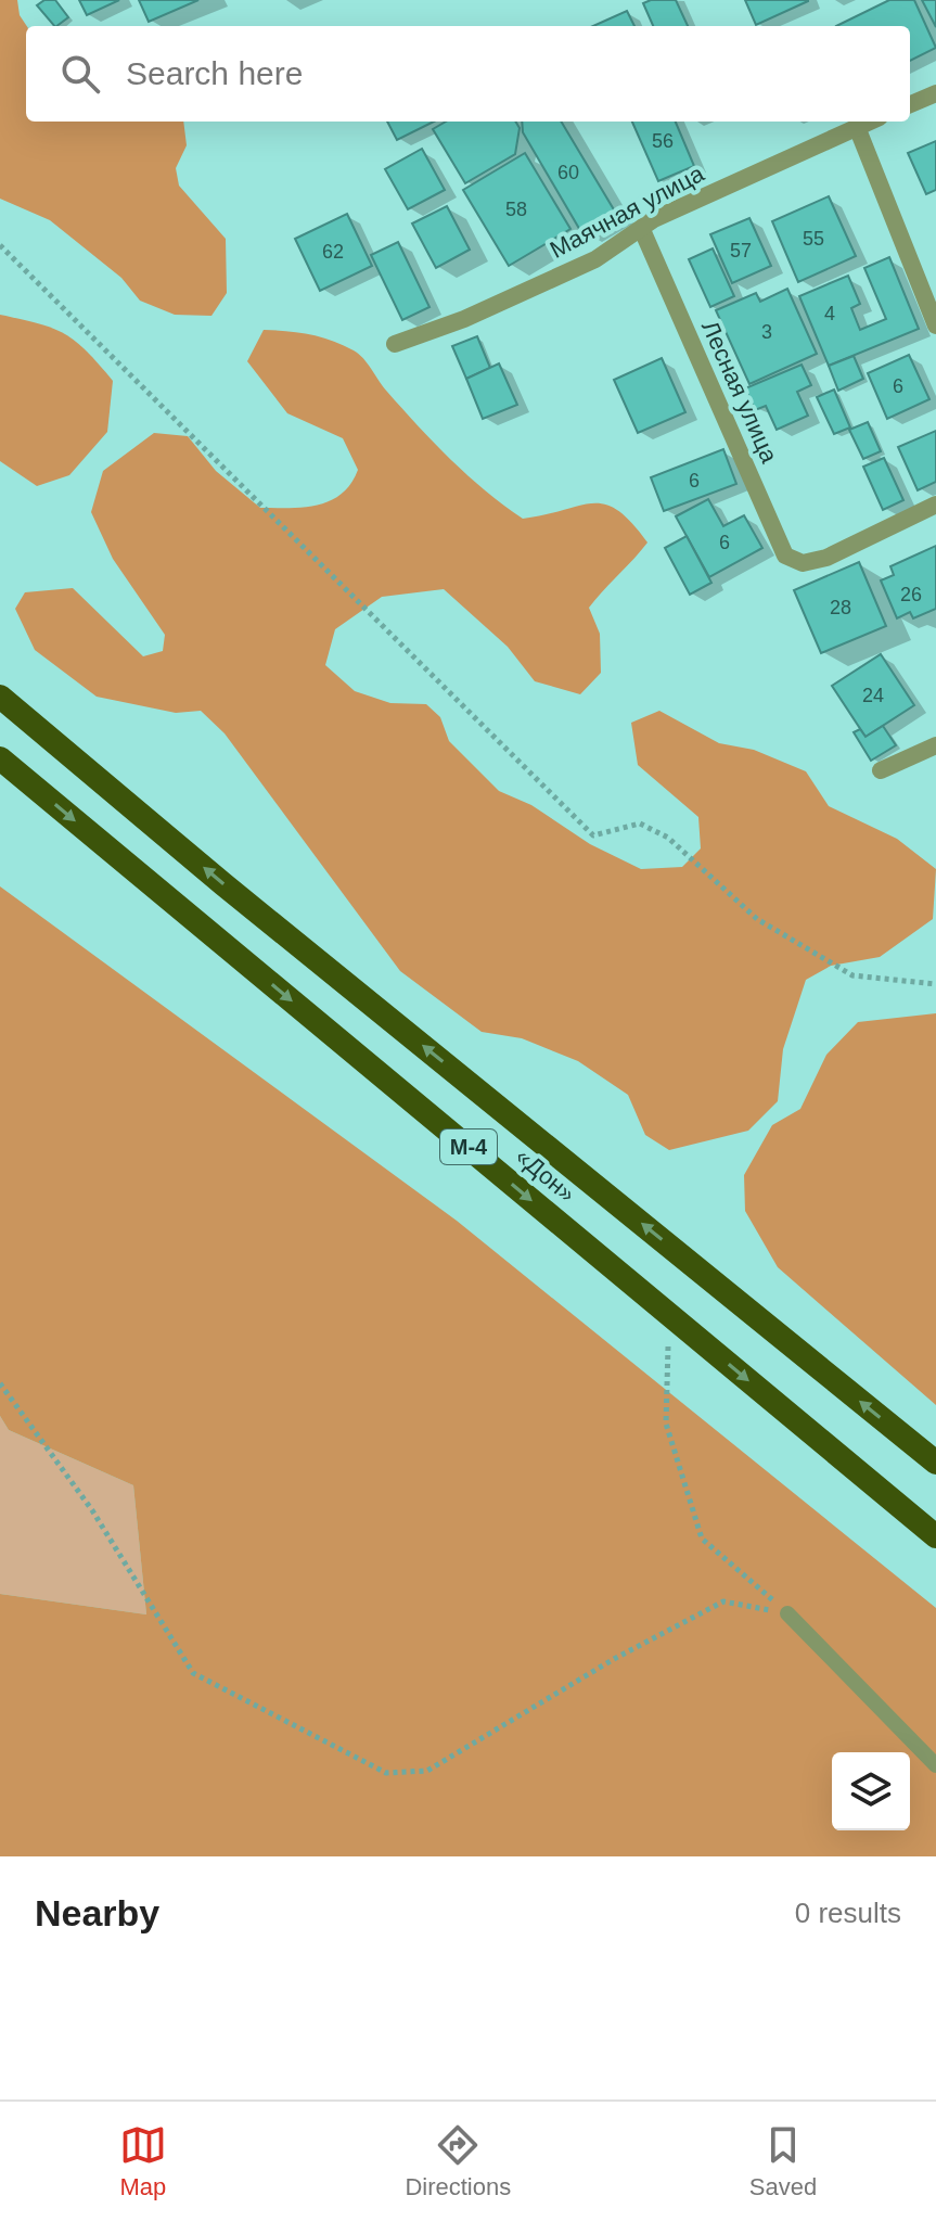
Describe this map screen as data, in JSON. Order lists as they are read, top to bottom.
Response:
{
  "streets": {
    "highway": ["М-4", "«Дон»"],
    "street": ["Маячная улица", "Лесная улица"]
  },
  "crossings": [
    ["Маячная улица", "Лесная улица"]
  ],
  "house_numbers": [
    "56",
    "60",
    "58",
    "55",
    "57",
    "62",
    "4",
    "3",
    "6",
    "6",
    "6",
    "26",
    "28",
    "24"
  ],
  "page": {
    "search": "Search here",
    "heading": ["Nearby", "0 results"],
    "nav": ["Map", "Directions", "Saved"]
  }
}
